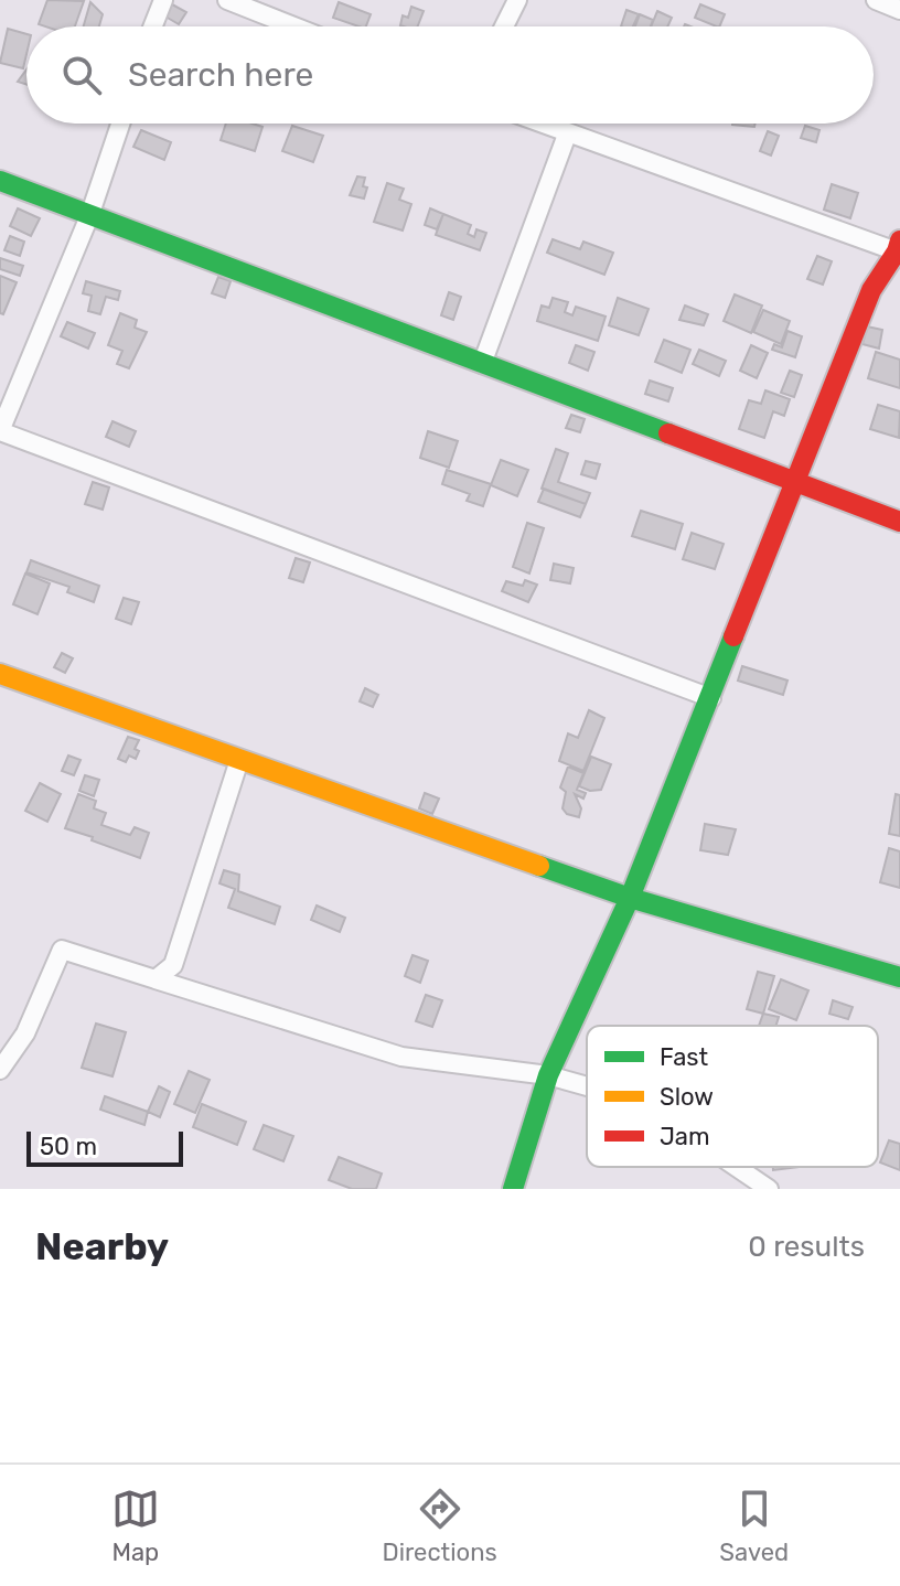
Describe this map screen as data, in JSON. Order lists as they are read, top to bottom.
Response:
{
  "legend": ["Fast", "Slow", "Jam"],
  "scale_bar": "50 m",
  "page": {
    "search": "Search here",
    "scale": "50 m",
    "heading": ["Nearby", "0 results"],
    "nav": ["Map", "Directions", "Saved"]
  }
}
